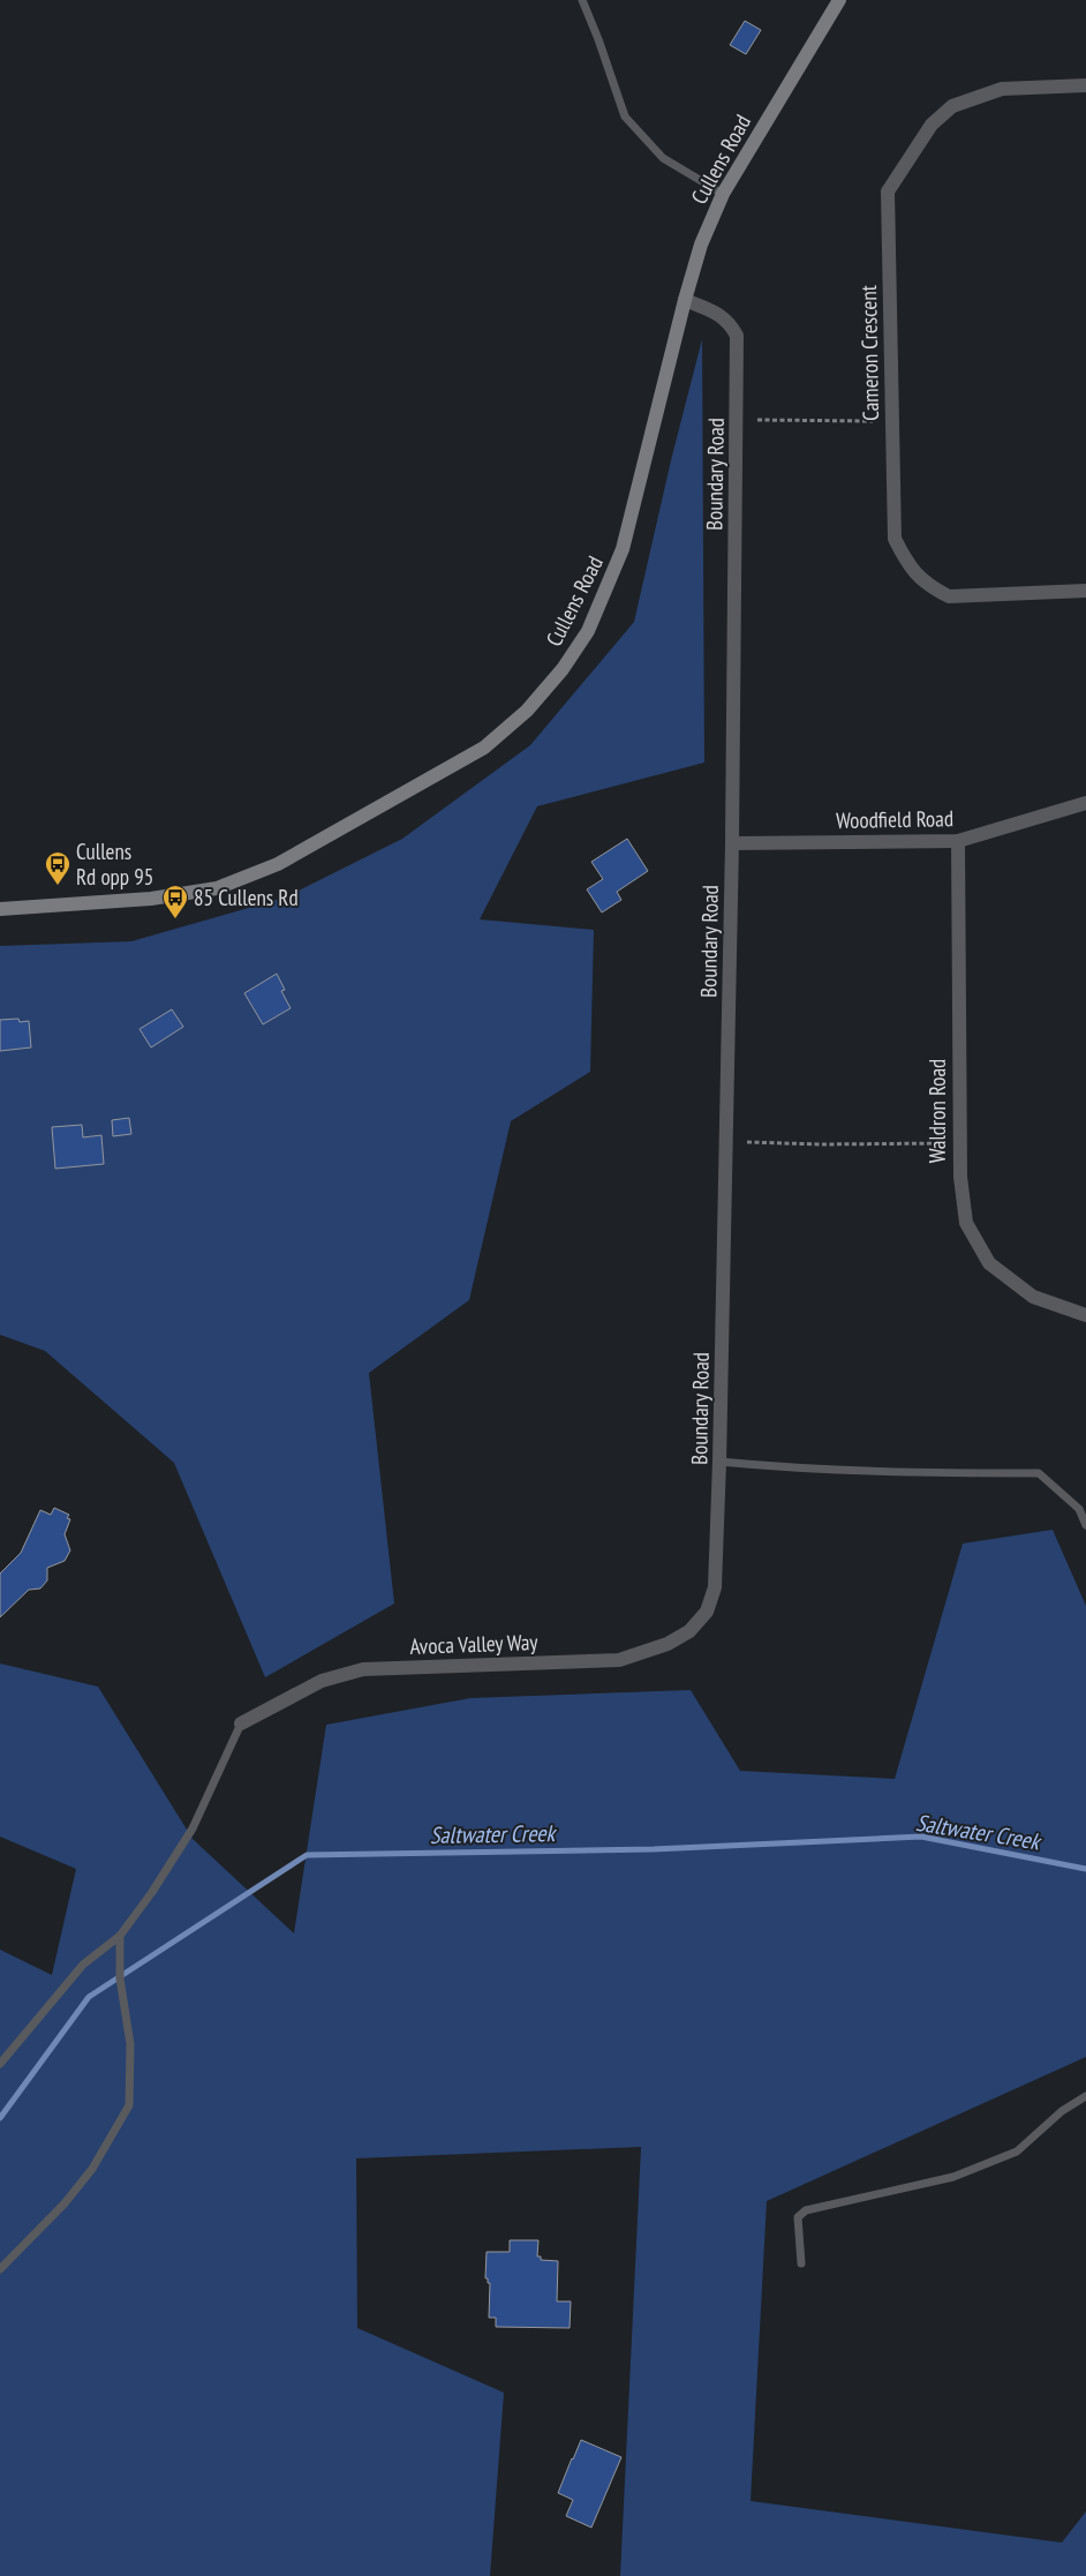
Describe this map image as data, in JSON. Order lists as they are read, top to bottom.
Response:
{
  "streets": {
    "main road": ["Cullens Road"],
    "street": [
      "Cameron Crescent",
      "Boundary Road",
      "Woodfield Road",
      "Waldron Road",
      "Avoca Valley Way"
    ]
  },
  "crossings": [
    ["Cullens Road", "Boundary Road"],
    ["Boundary Road", "Woodfield Road"],
    ["Boundary Road", "Avoca Valley Way"],
    ["Woodfield Road", "Waldron Road"]
  ],
  "water": ["Saltwater Creek"],
  "places": {
    "bus stop": ["Cullens Rd opp 95", "85 Cullens Rd"]
  }
}
